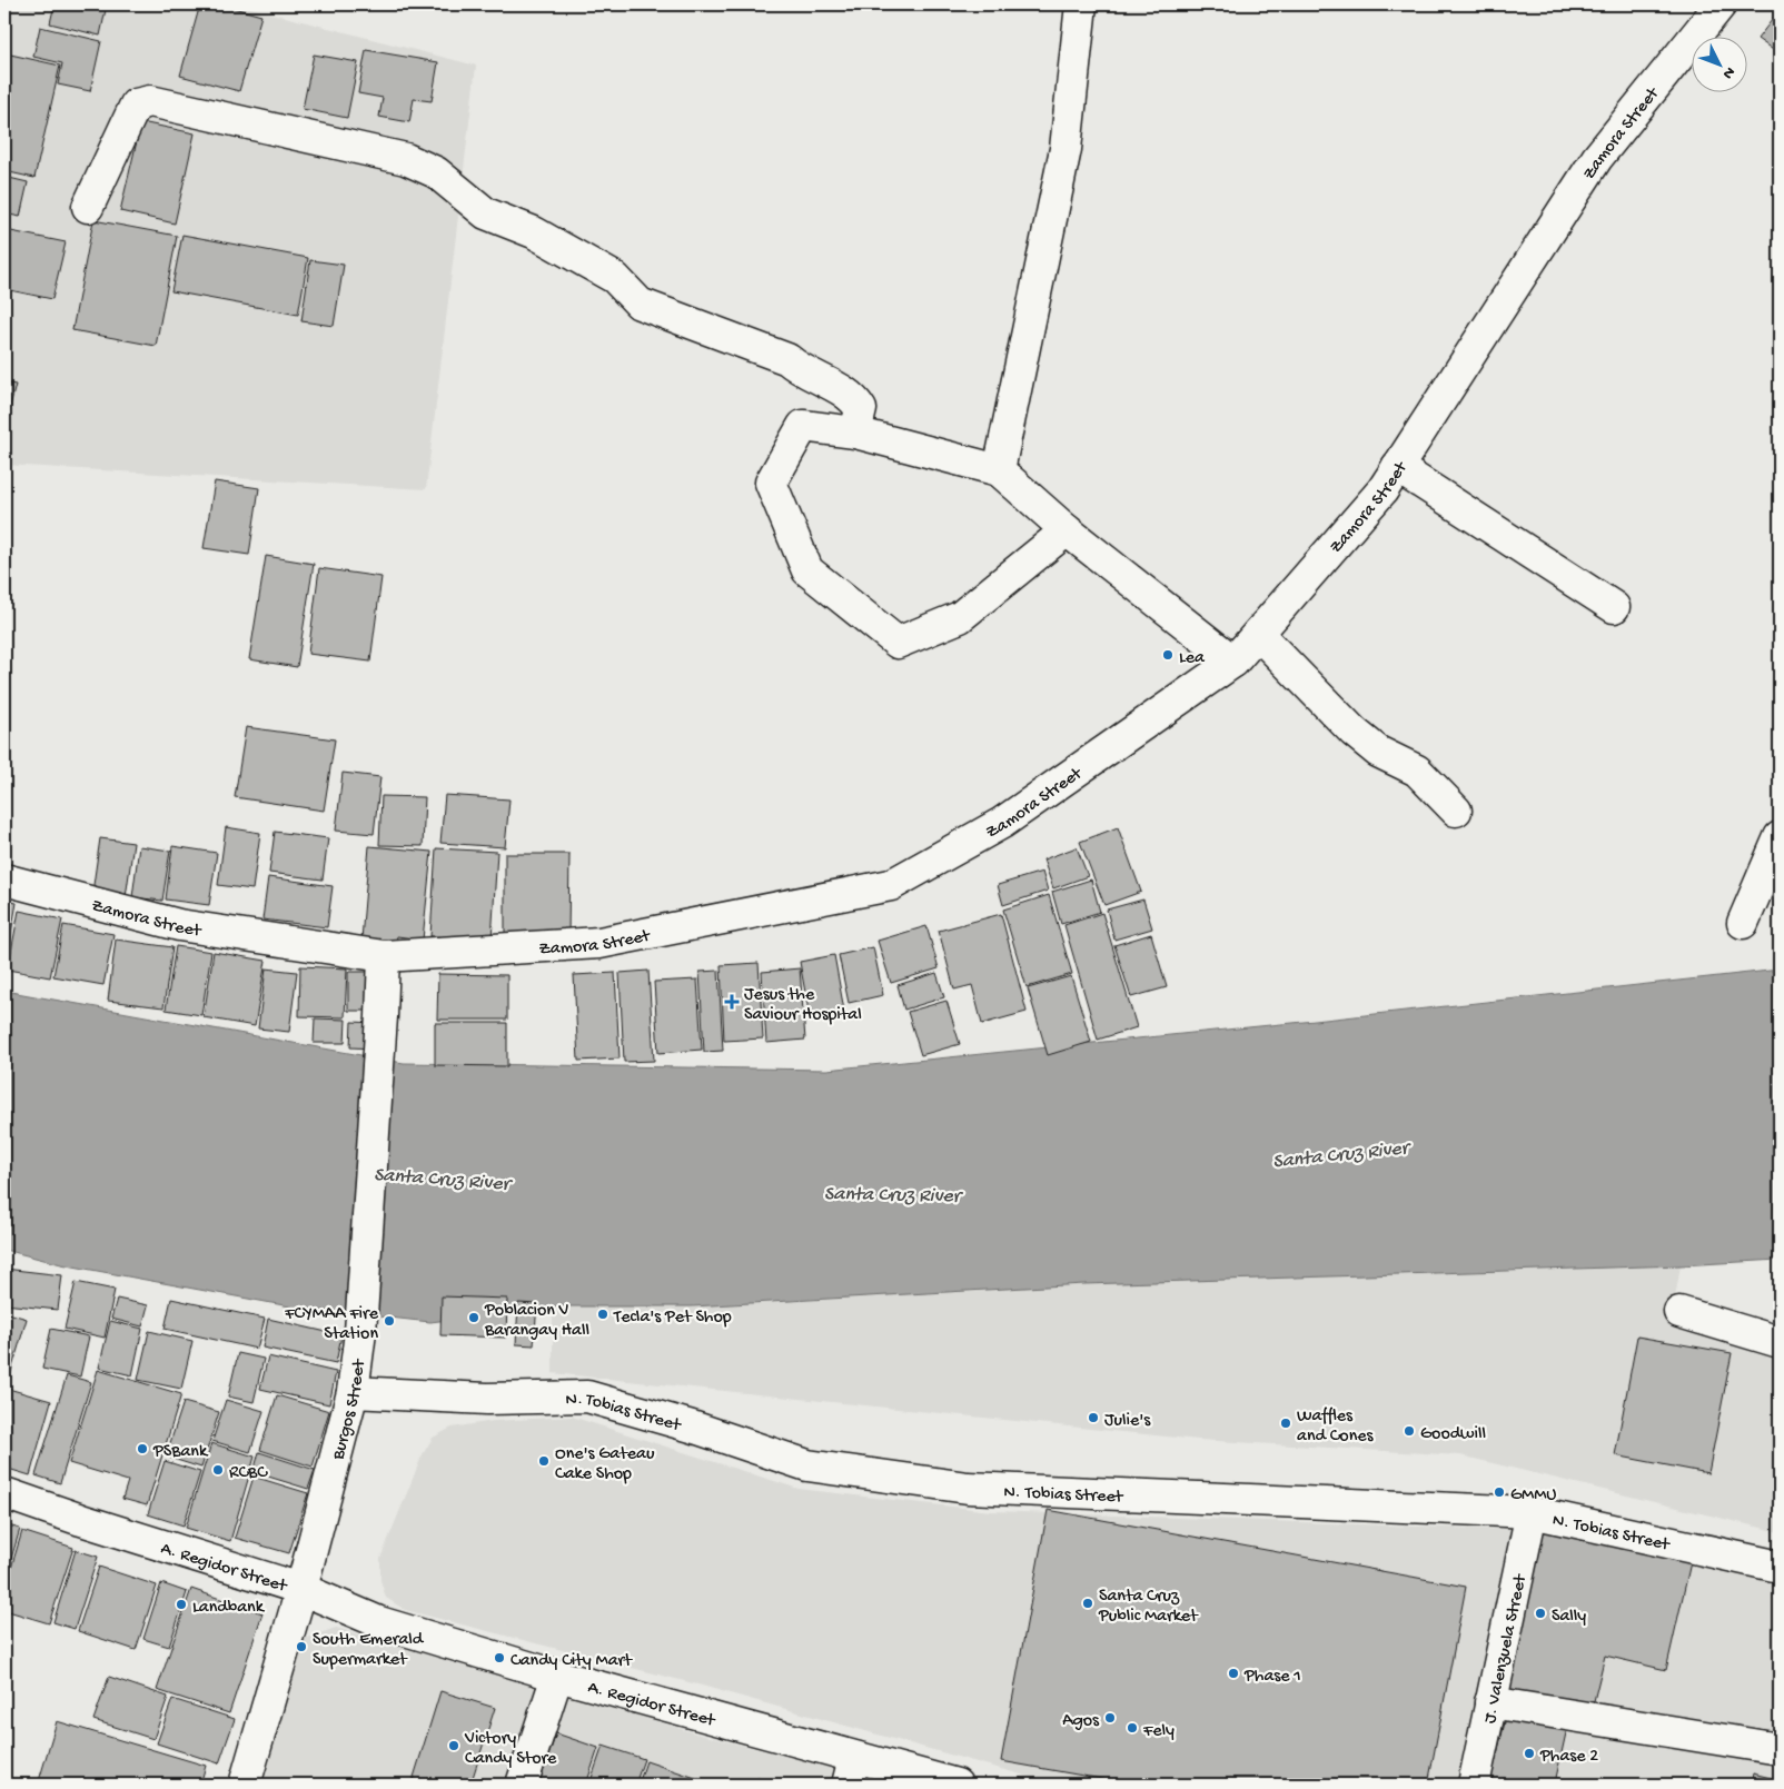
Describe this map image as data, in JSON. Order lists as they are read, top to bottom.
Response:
{
  "streets": {
    "street": [
      "Zamora Street",
      "Burgos Street",
      "N. Tobias Street",
      "A. Regidor Street",
      "J. Valenzuela Street"
    ]
  },
  "crossings": [
    ["Zamora Street", "Burgos Street"],
    ["Burgos Street", "N. Tobias Street"],
    ["Burgos Street", "A. Regidor Street"],
    ["N. Tobias Street", "J. Valenzuela Street"]
  ],
  "water": ["Santa Cruz River"],
  "places": {
    "other": [
      "Lea",
      "Tecla's Pet Shop",
      "Poblacion V Barangay Hall",
      "FCYMAA Fire Station",
      "Julie's",
      "Waffles and Cones",
      "Goodwill",
      "PSBank",
      "One's Gateau Cake Shop",
      "RCBC",
      "GMMU",
      "Santa Cruz Public Market",
      "Landbank",
      "Sally",
      "South Emerald Supermarket",
      "Candy City Mart",
      "Phase 1",
      "Agos",
      "Fely",
      "Victory Candy Store",
      "Phase 2"
    ],
    "health": ["Jesus the Saviour Hospital"]
  },
  "north": "bottom right"
}
